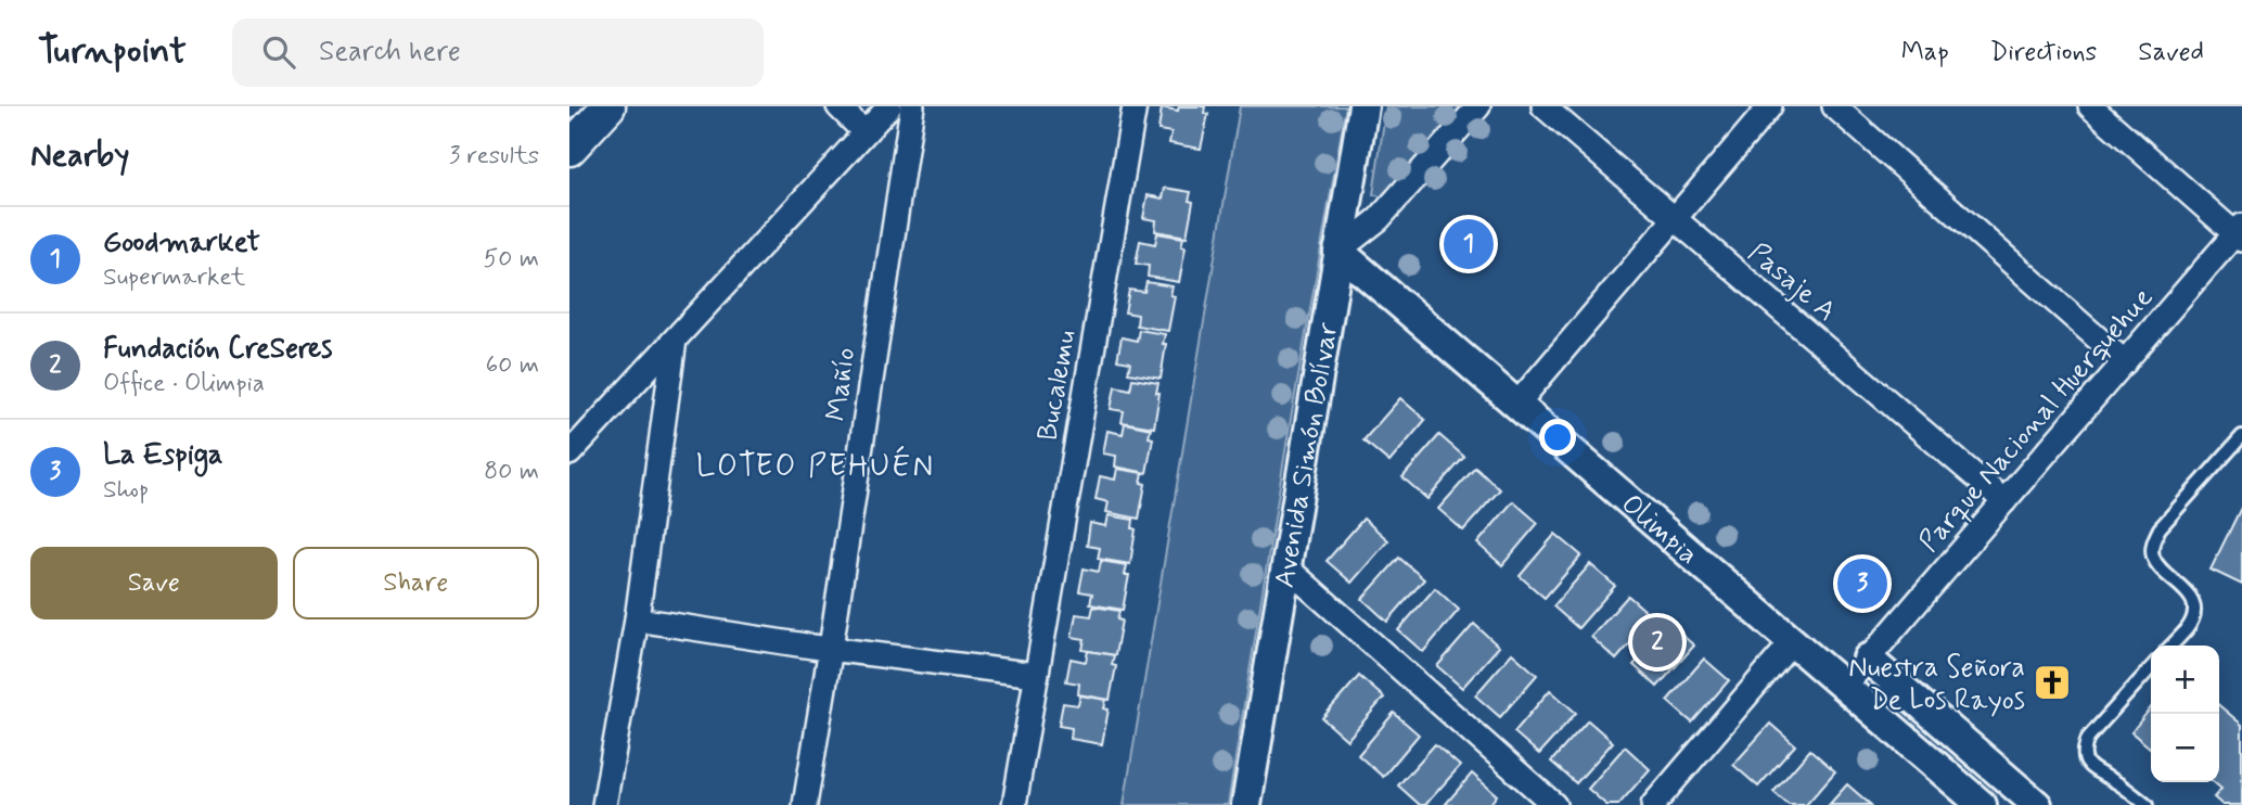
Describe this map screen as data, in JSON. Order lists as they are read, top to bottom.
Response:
{
  "streets": {
    "street": [
      "Pasaje A",
      "Mañío",
      "Bucalemu",
      "Parque Nacional Huerquehue",
      "Avenida Simón Bolívar",
      "Olimpia"
    ]
  },
  "crossings": [
    ["Pasaje A", "Parque Nacional Huerquehue"],
    ["Parque Nacional Huerquehue", "Olimpia"],
    ["Avenida Simón Bolívar", "Olimpia"]
  ],
  "districts": ["LOTEO PEHUÉN"],
  "places": {
    "church": ["Nuestra Señora De Los Rayos"]
  },
  "page": {
    "header": "Turnpoint",
    "search": "Search here",
    "nav": ["Map", "Directions", "Saved"],
    "heading": ["Nearby", "3 results"],
    "list": [
      {
        "mark": "1",
        "name": "Goodmarket",
        "note": "Supermarket",
        "value": "50 m"
      },
      {
        "mark": "2",
        "name": "Fundación CreSeres",
        "note": "Office · Olimpia",
        "value": "60 m"
      },
      {
        "mark": "3",
        "name": "La Espiga",
        "note": "Shop",
        "value": "80 m"
      }
    ],
    "pins": ["1", "3", "2"],
    "buttons": ["Save", "Share"],
    "map_buttons": ["+", "−"]
  }
}
